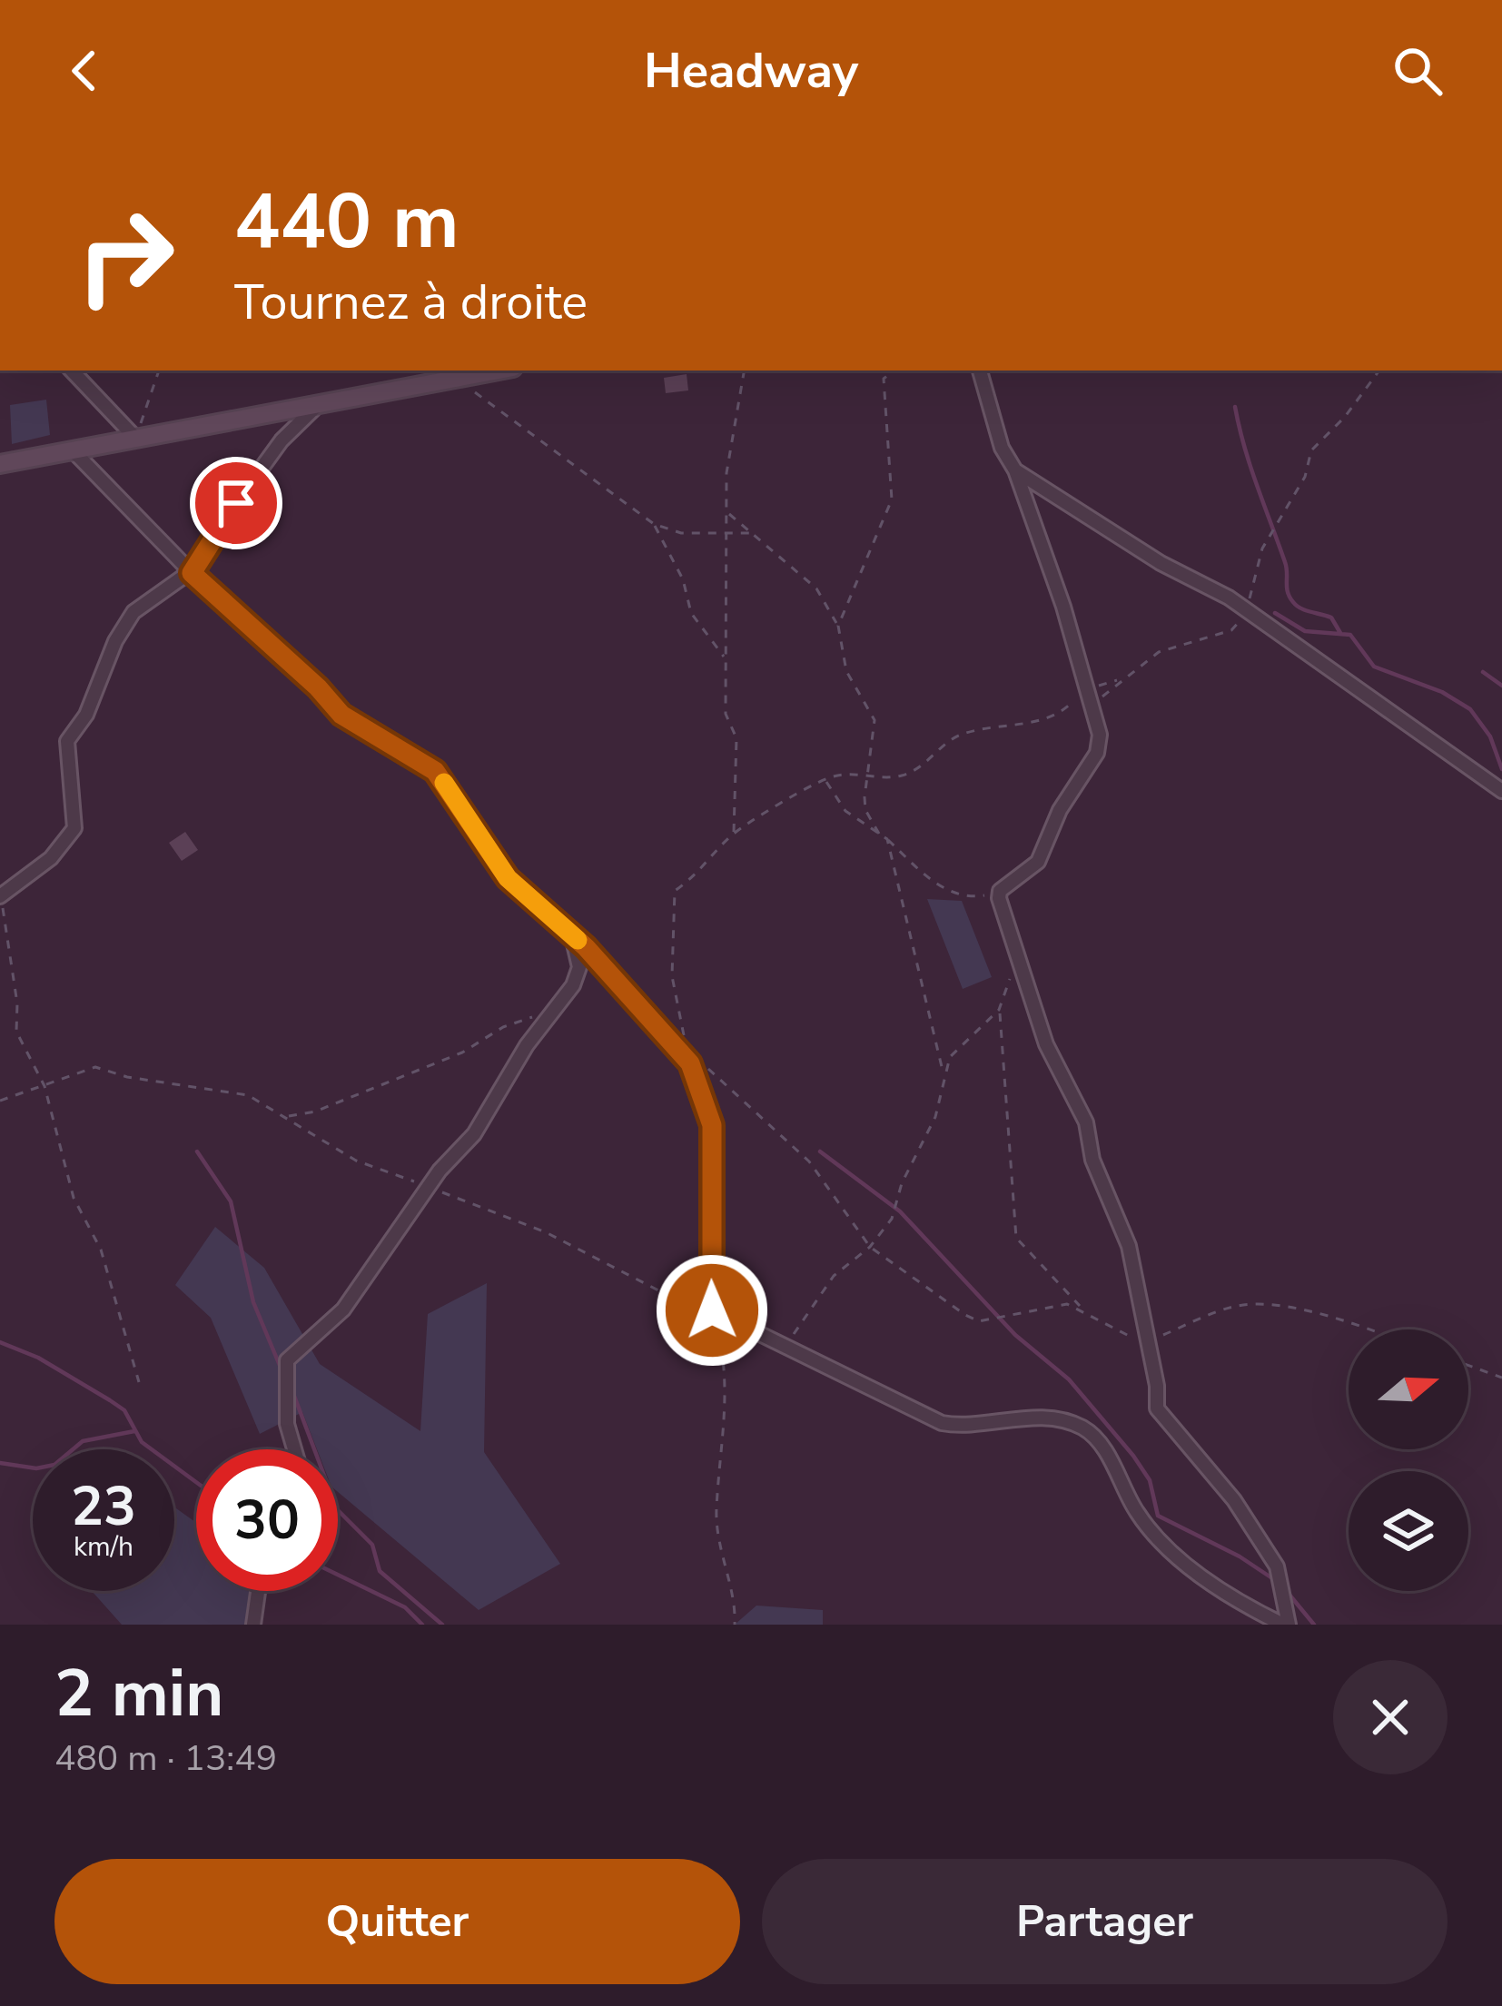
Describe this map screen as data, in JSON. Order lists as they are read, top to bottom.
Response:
{
  "north": "right",
  "page": {
    "header": "Headway",
    "turn": ["440 m", "Tournez à droite"],
    "speed": "23 km/h",
    "limit": "30",
    "heading": ["2 min", "480 m · 13:49"],
    "buttons": ["Quitter", "Partager"]
  }
}
